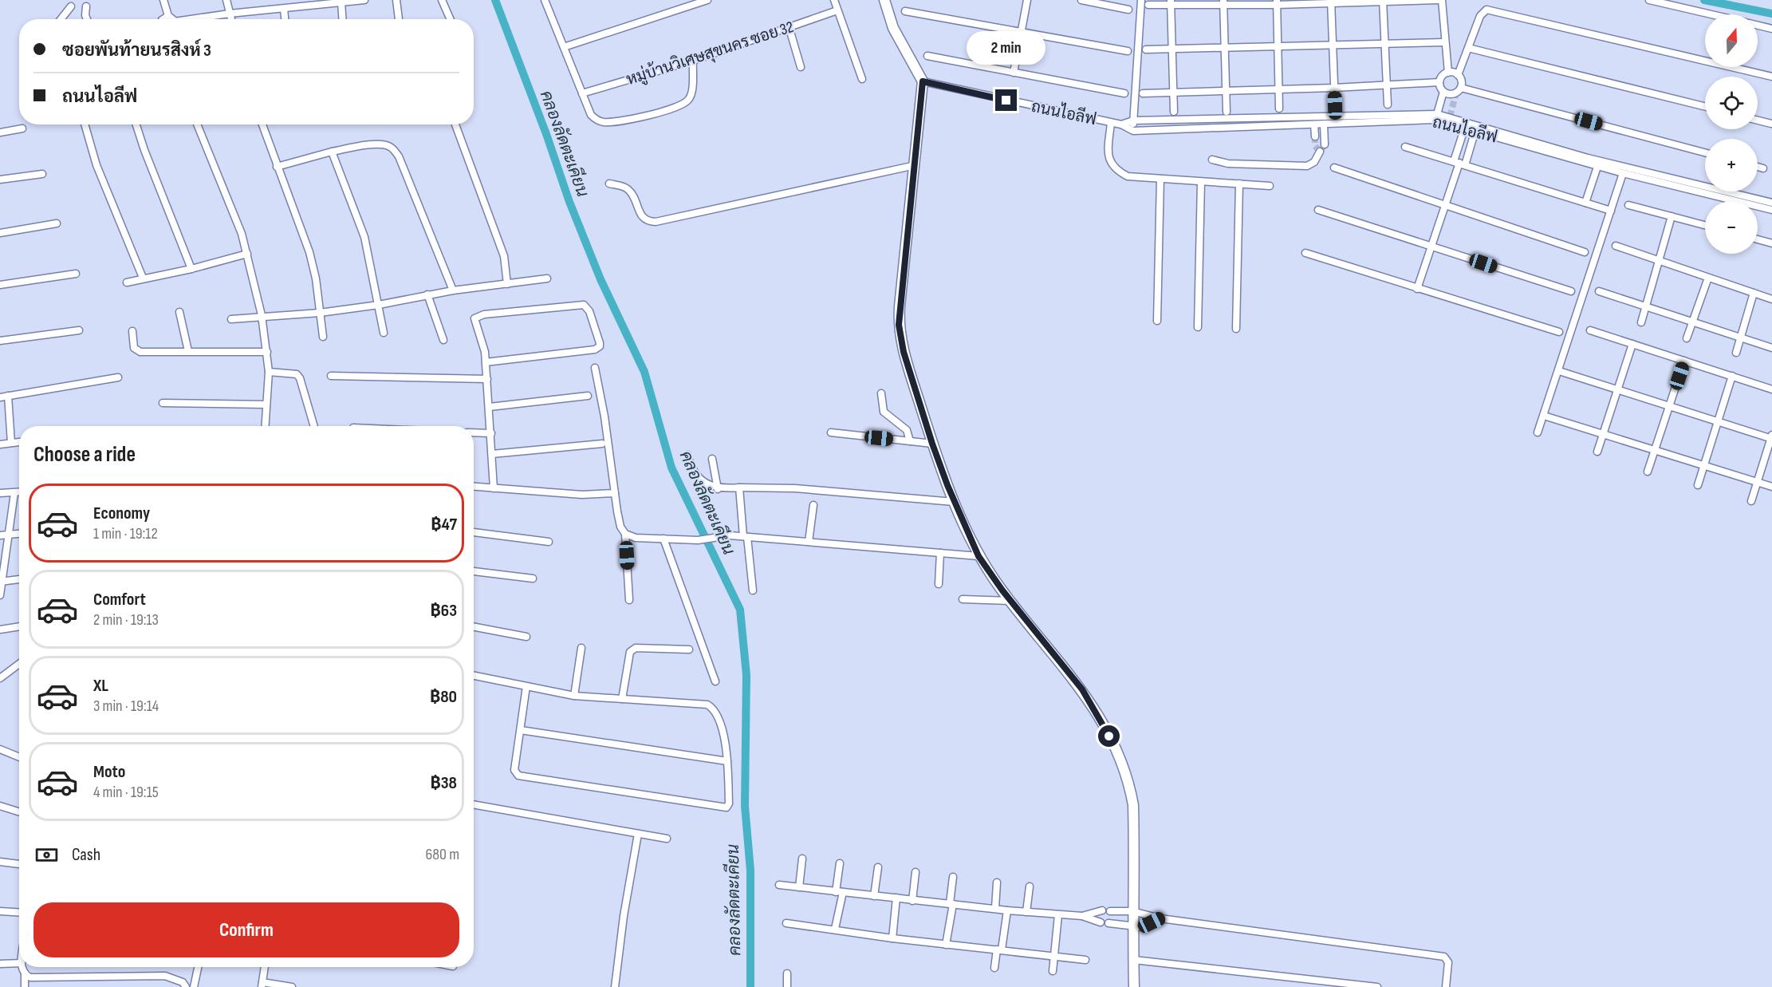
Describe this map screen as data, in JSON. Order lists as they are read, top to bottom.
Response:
{
  "streets": {
    "street": ["หมู่บ้านวิเศษสุขนคร ซอย 32", "ถนนไอลีฟ"]
  },
  "water": ["คลองลัดตะเคียน"],
  "north": "top",
  "page": {
    "map_buttons": ["+", "−"],
    "banner": ["ซอยพันท้ายนรสิงห์ 3", "ถนนไอลีฟ"],
    "bubble": "2 min",
    "heading": "Choose a ride",
    "list": [
      {
        "name": "Economy",
        "note": "1 min · 19:12",
        "value": "฿47"
      },
      {
        "name": "Comfort",
        "note": "2 min · 19:13",
        "value": "฿63"
      },
      {
        "name": "XL",
        "note": "3 min · 19:14",
        "value": "฿80"
      },
      {
        "name": "Moto",
        "note": "4 min · 19:15",
        "value": "฿38"
      }
    ],
    "pay": ["Cash", "680 m"],
    "buttons": "Confirm"
  }
}
